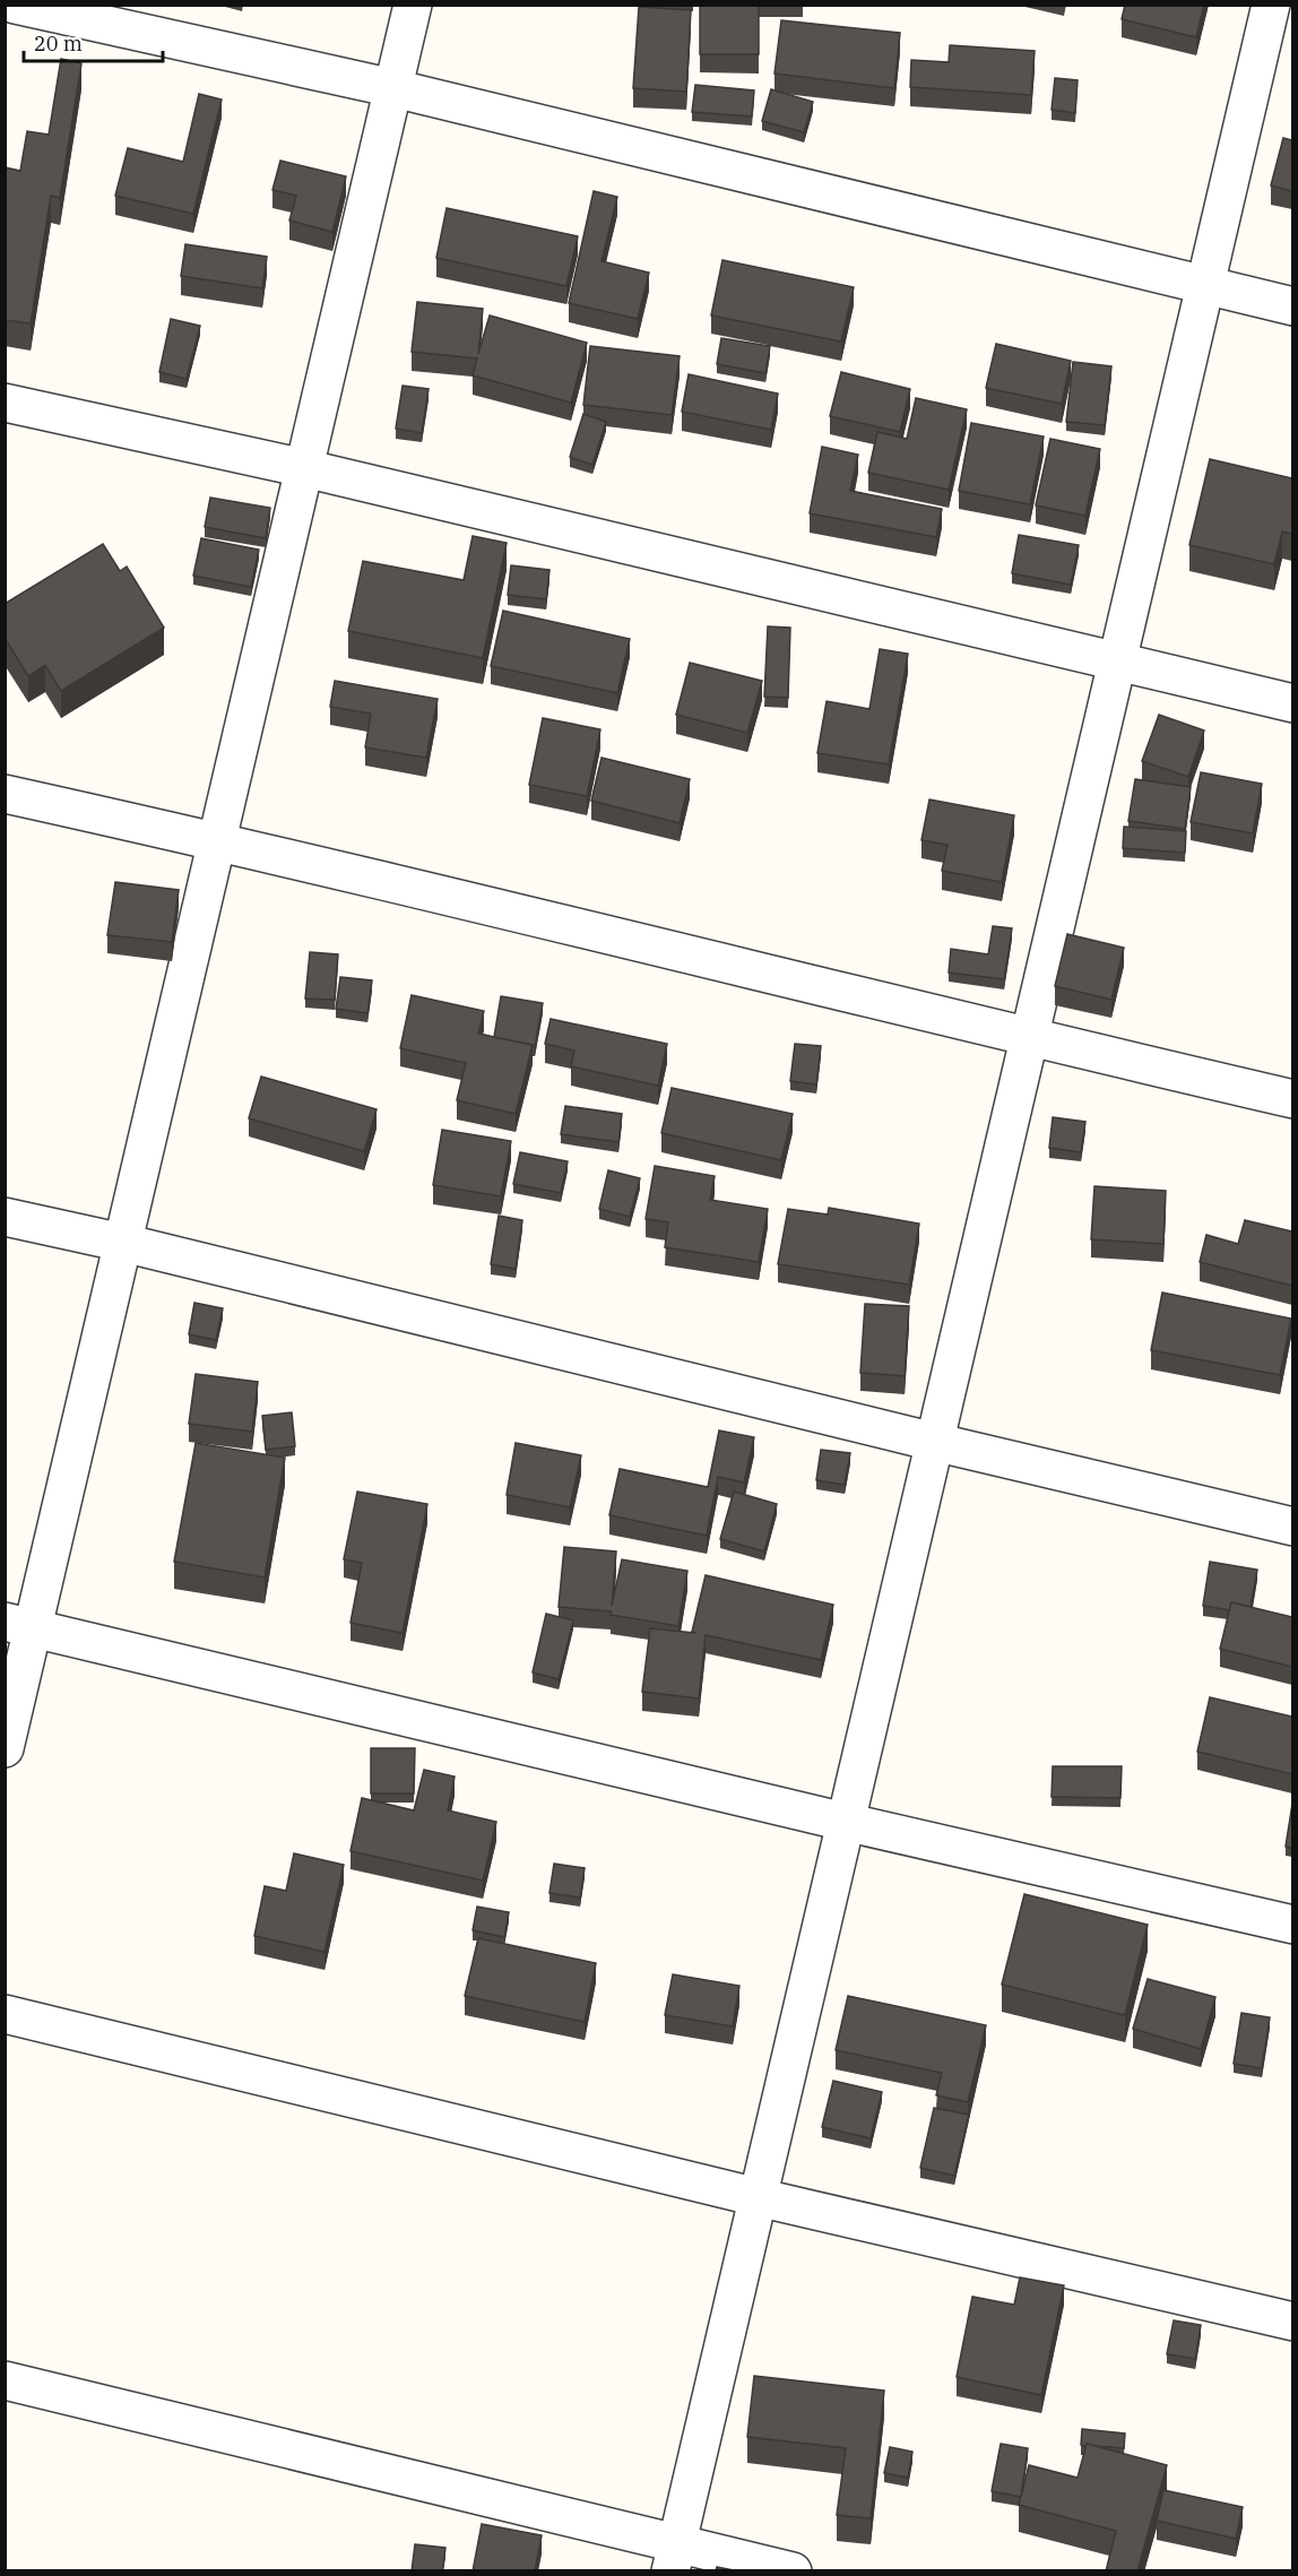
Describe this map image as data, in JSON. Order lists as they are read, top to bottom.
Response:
{
  "scale_bar": "20 m"
}
